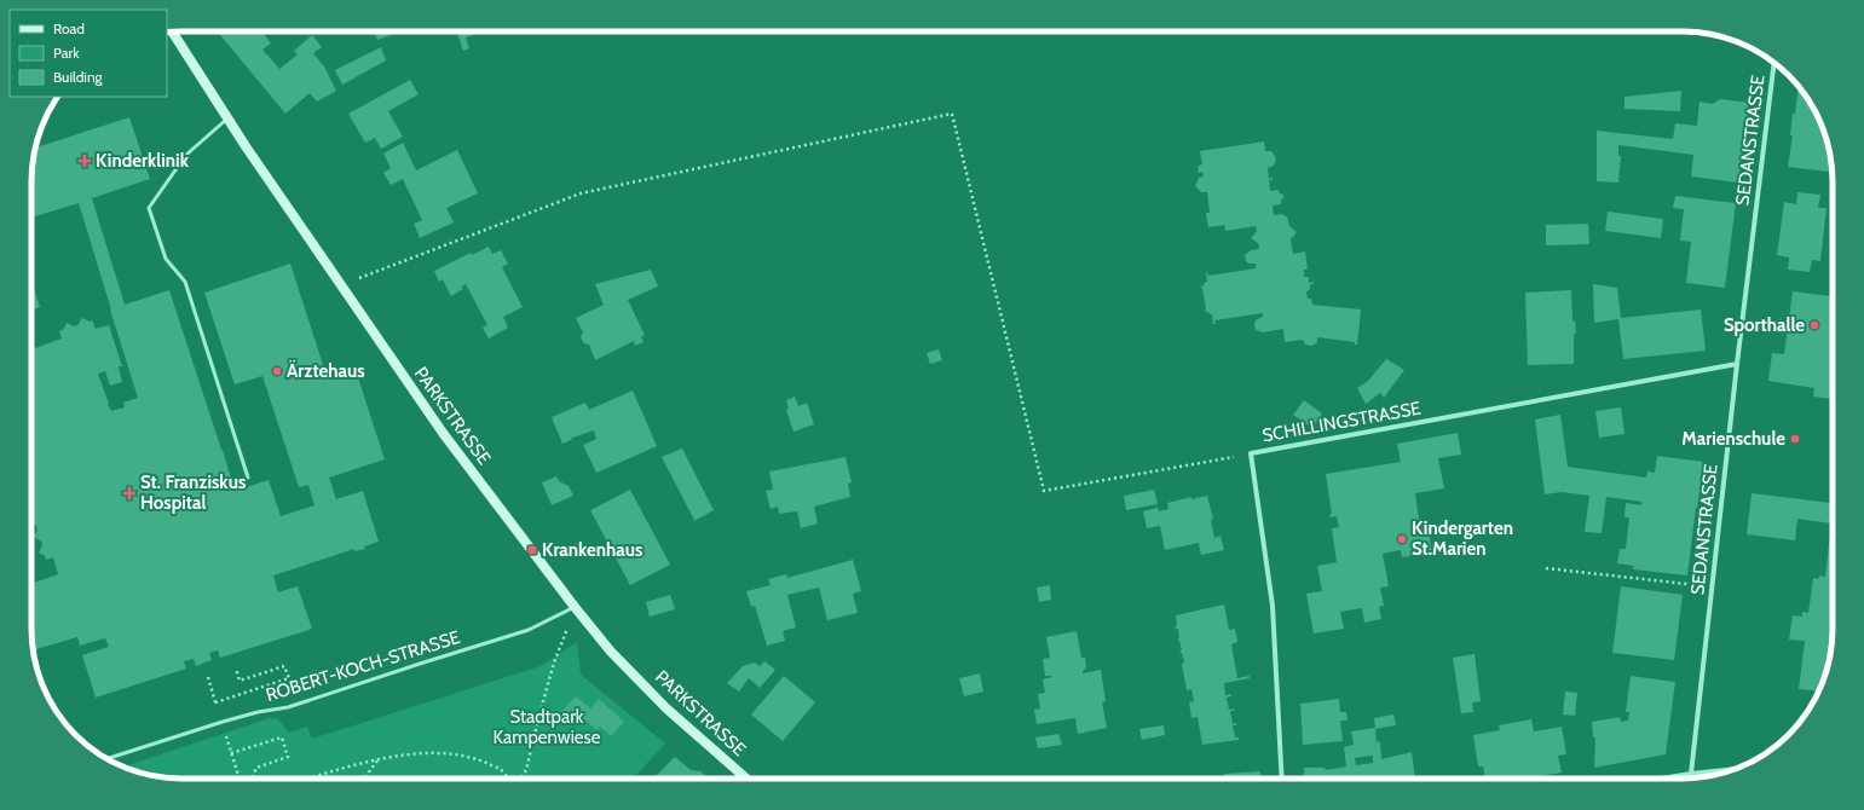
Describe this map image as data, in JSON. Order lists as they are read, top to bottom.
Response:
{
  "streets": {
    "street": ["SEDANSTRASSE", "PARKSTRASSE", "SCHILLINGSTRASSE"],
    "lane": ["ROBERT-KOCH-STRASSE"]
  },
  "crossings": [
    ["SEDANSTRASSE", "SCHILLINGSTRASSE"],
    ["PARKSTRASSE", "ROBERT-KOCH-STRASSE"]
  ],
  "parks": ["Stadtpark Kampenwiese"],
  "places": {
    "health": ["Kinderklinik", "St. Franziskus Hospital"],
    "other": [
      "Sporthalle",
      "Ärztehaus",
      "Marienschule",
      "Kindergarten St.Marien"
    ],
    "transit": ["Krankenhaus"]
  },
  "legend": ["Road", "Park", "Building"]
}
